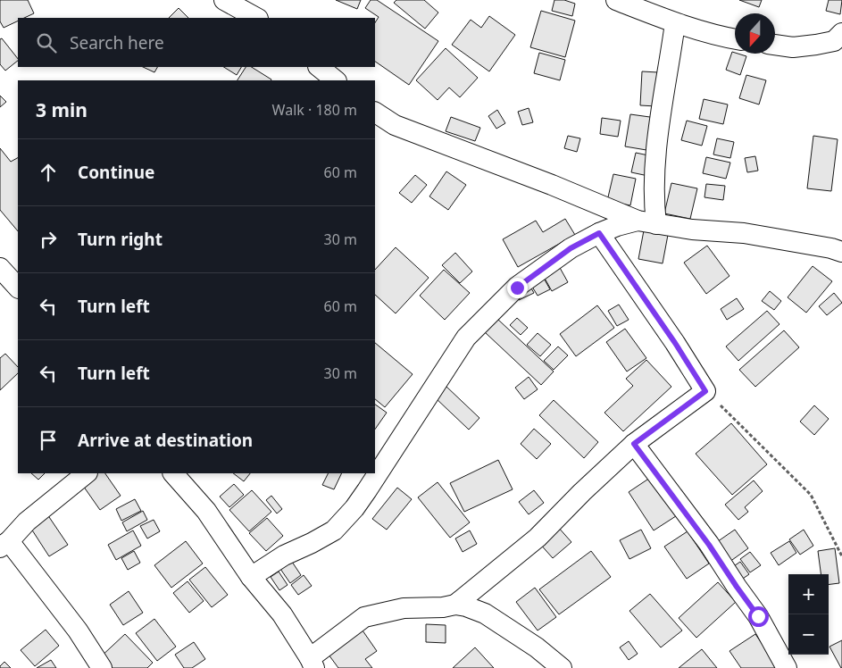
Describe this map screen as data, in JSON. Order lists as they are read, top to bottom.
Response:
{
  "north": "bottom",
  "page": {
    "search": "Search here",
    "heading": ["3 min", "Walk · 180 m"],
    "list": [
      ["Continue", "60 m"],
      ["Turn right", "30 m"],
      ["Turn left", "60 m"],
      ["Turn left", "30 m"],
      "Arrive at destination"
    ],
    "map_buttons": ["+", "−"]
  }
}
